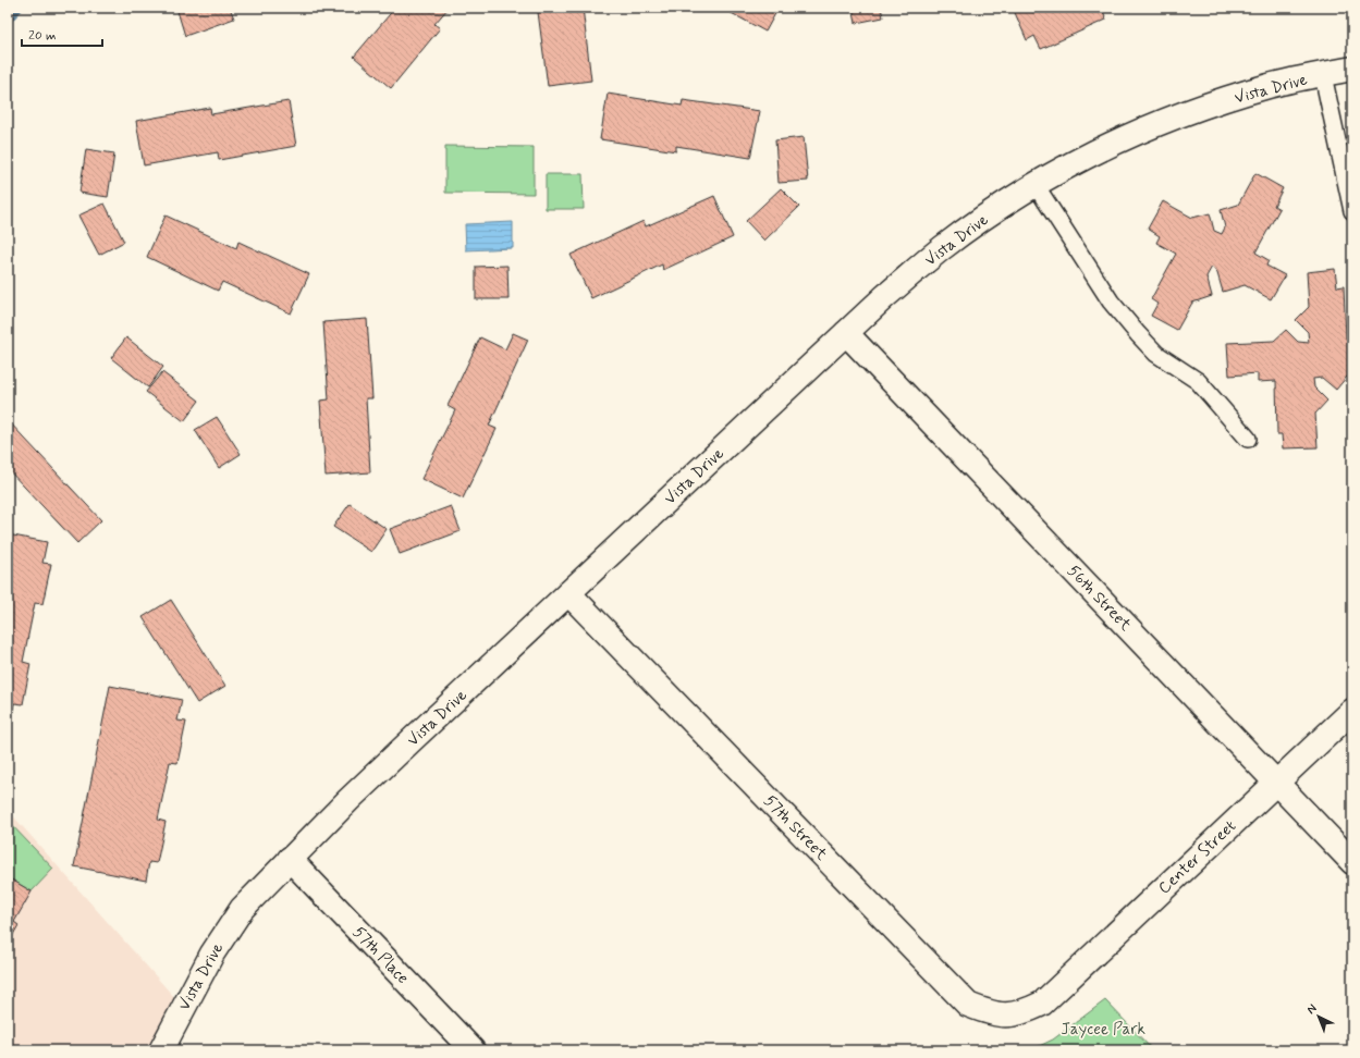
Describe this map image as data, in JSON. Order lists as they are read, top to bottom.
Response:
{
  "streets": {
    "street": [
      "Vista Drive",
      "56th Street",
      "57th Street",
      "Center Street",
      "57th Place"
    ]
  },
  "crossings": [
    ["Vista Drive", "56th Street"],
    ["Vista Drive", "57th Street"],
    ["Vista Drive", "57th Place"],
    ["56th Street", "Center Street"],
    ["57th Street", "Center Street"]
  ],
  "parks": ["Jaycee Park"],
  "scale_bar": "20 m",
  "north": "top left"
}
